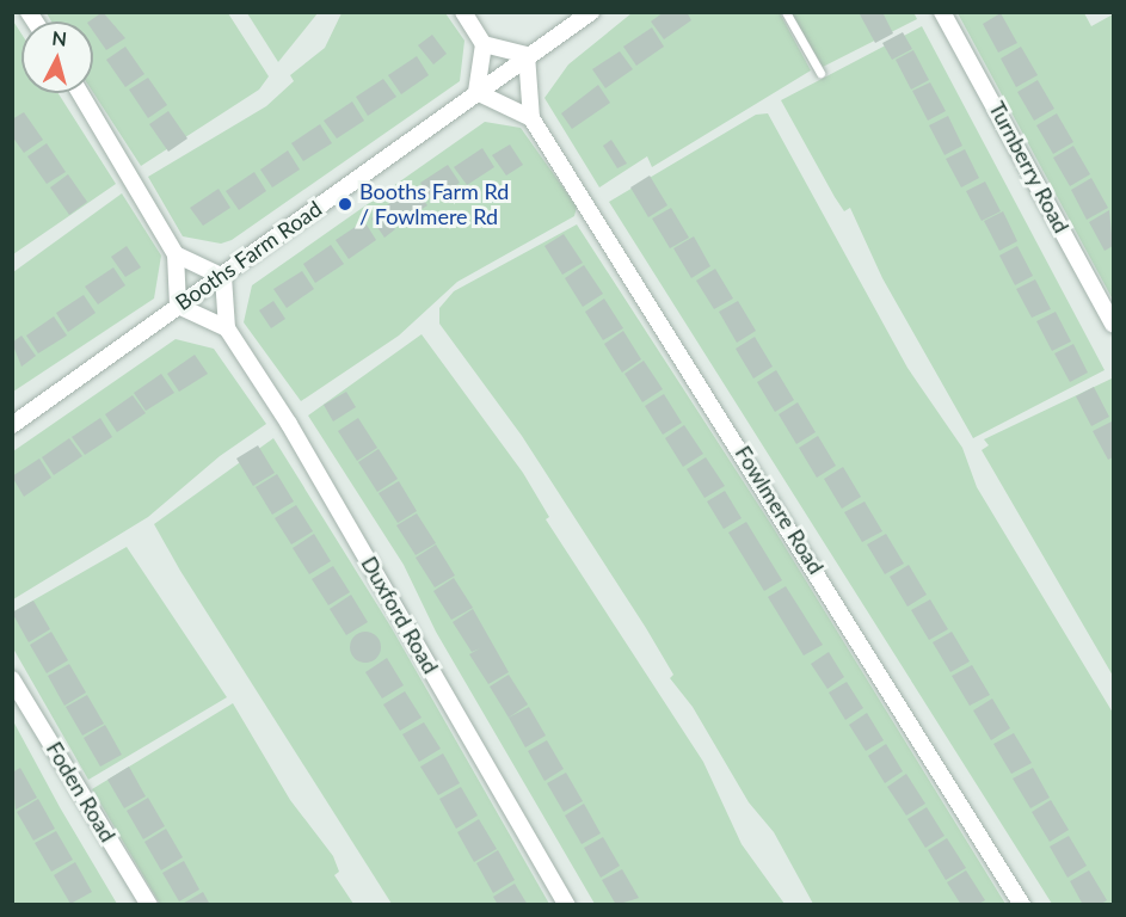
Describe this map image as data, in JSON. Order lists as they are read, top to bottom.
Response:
{
  "streets": {
    "street": [
      "Turnberry Road",
      "Booths Farm Road",
      "Fowlmere Road",
      "Duxford Road",
      "Foden Road"
    ]
  },
  "crossings": [
    ["Booths Farm Road", "Fowlmere Road"],
    ["Booths Farm Road", "Duxford Road"]
  ],
  "places": ["Booths Farm Rd / Fowlmere Rd"],
  "north": "top"
}
